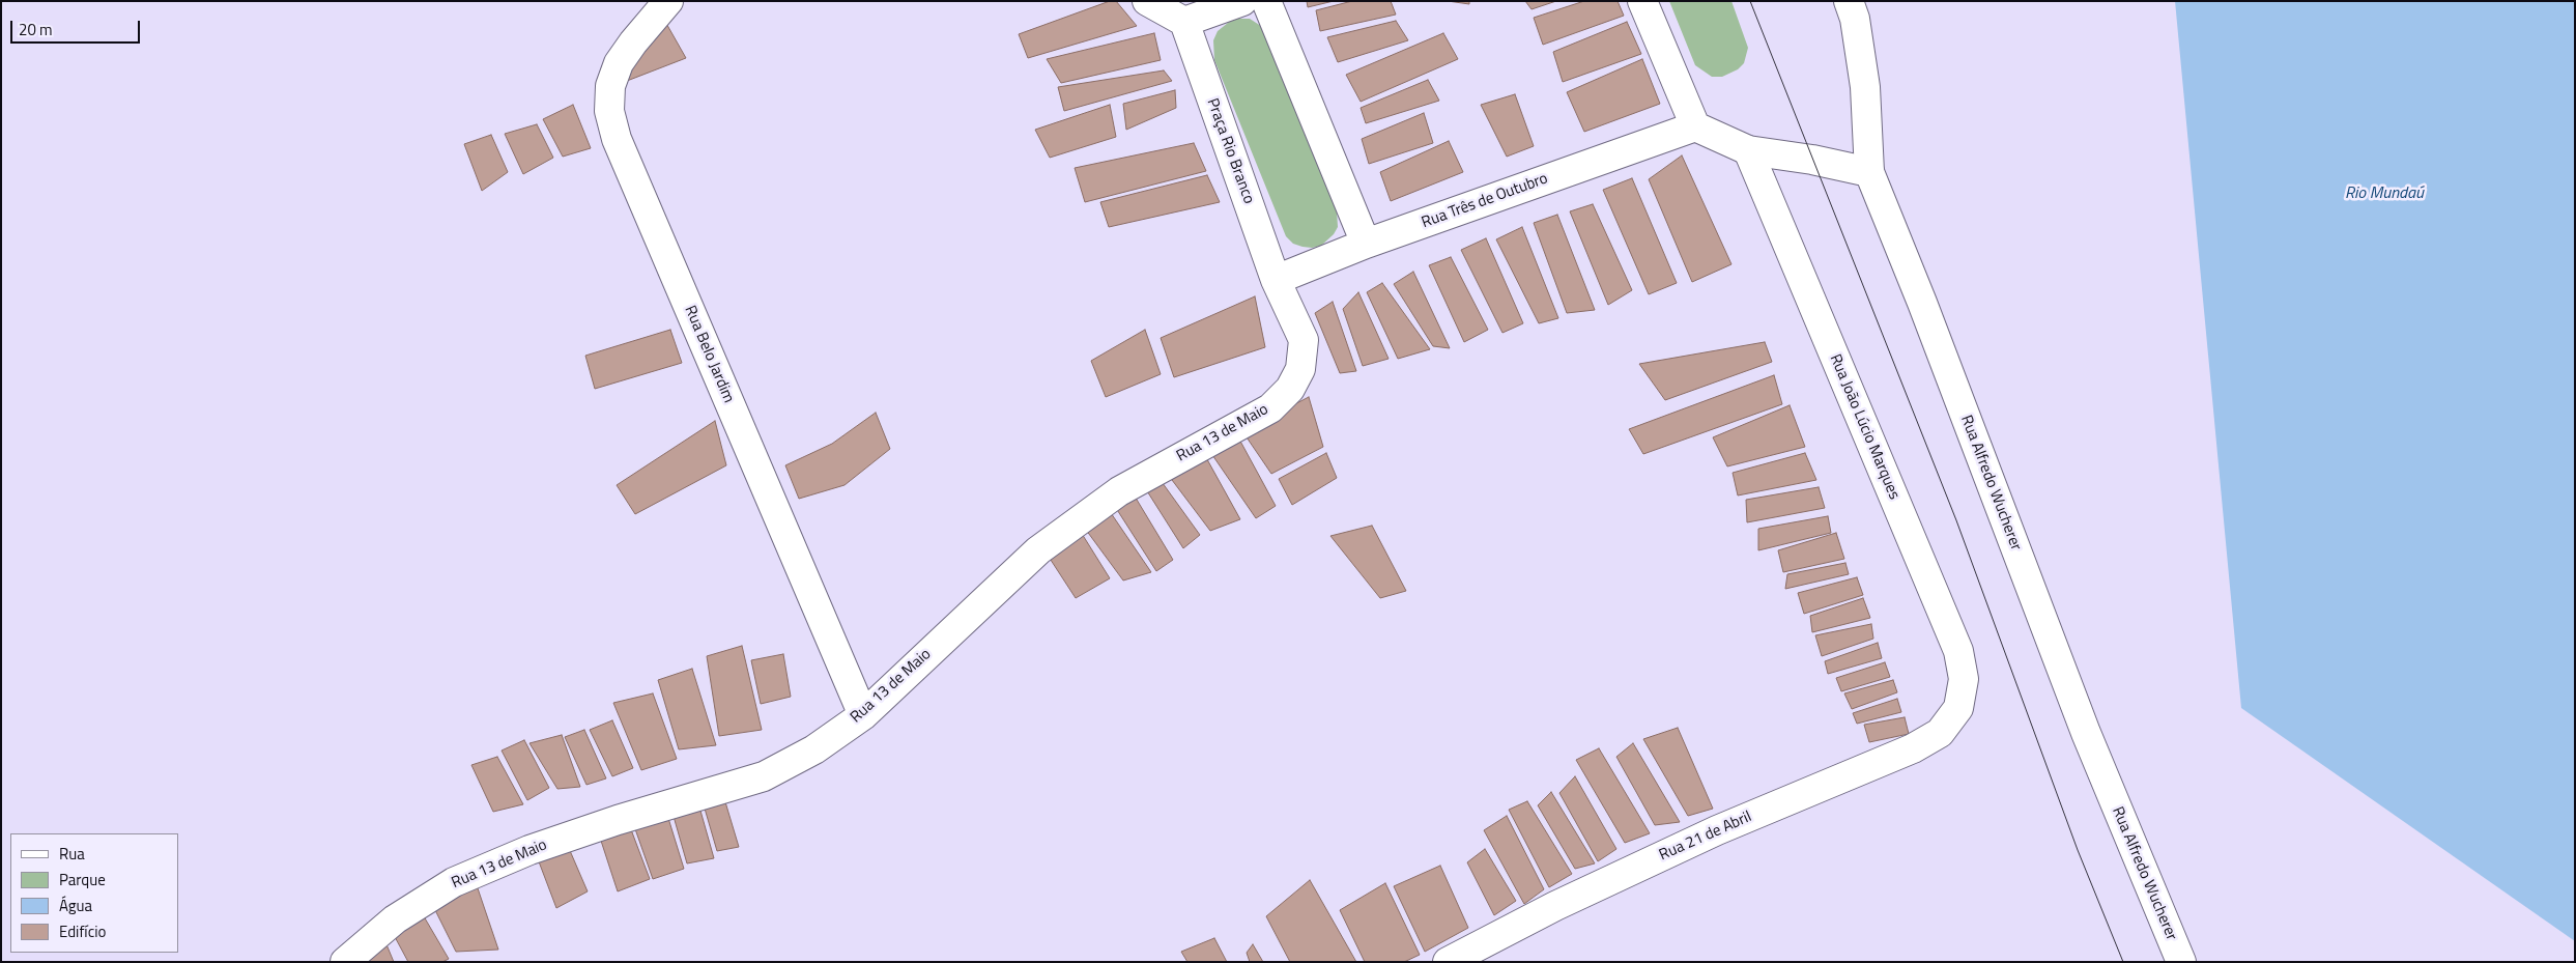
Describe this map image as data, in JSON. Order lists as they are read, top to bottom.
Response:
{
  "streets": {
    "street": [
      "Praça Rio Branco",
      "Rua Três de Outubro",
      "Rua Belo Jardim",
      "Rua João Lúcio Marques",
      "Rua 13 de Maio",
      "Rua Alfredo Wucherer",
      "Rua 21 de Abril"
    ]
  },
  "crossings": [
    ["Praça Rio Branco", "Rua Três de Outubro"],
    ["Praça Rio Branco", "Rua 13 de Maio"],
    ["Rua Três de Outubro", "Rua 13 de Maio"],
    ["Rua Belo Jardim", "Rua 13 de Maio"],
    ["Rua João Lúcio Marques", "Rua 21 de Abril"]
  ],
  "water": ["Rio Mundaú"],
  "legend": [
    "Rua",
    "Parque",
    "Água",
    "Edifício"
  ],
  "scale_bar": "20 m"
}
